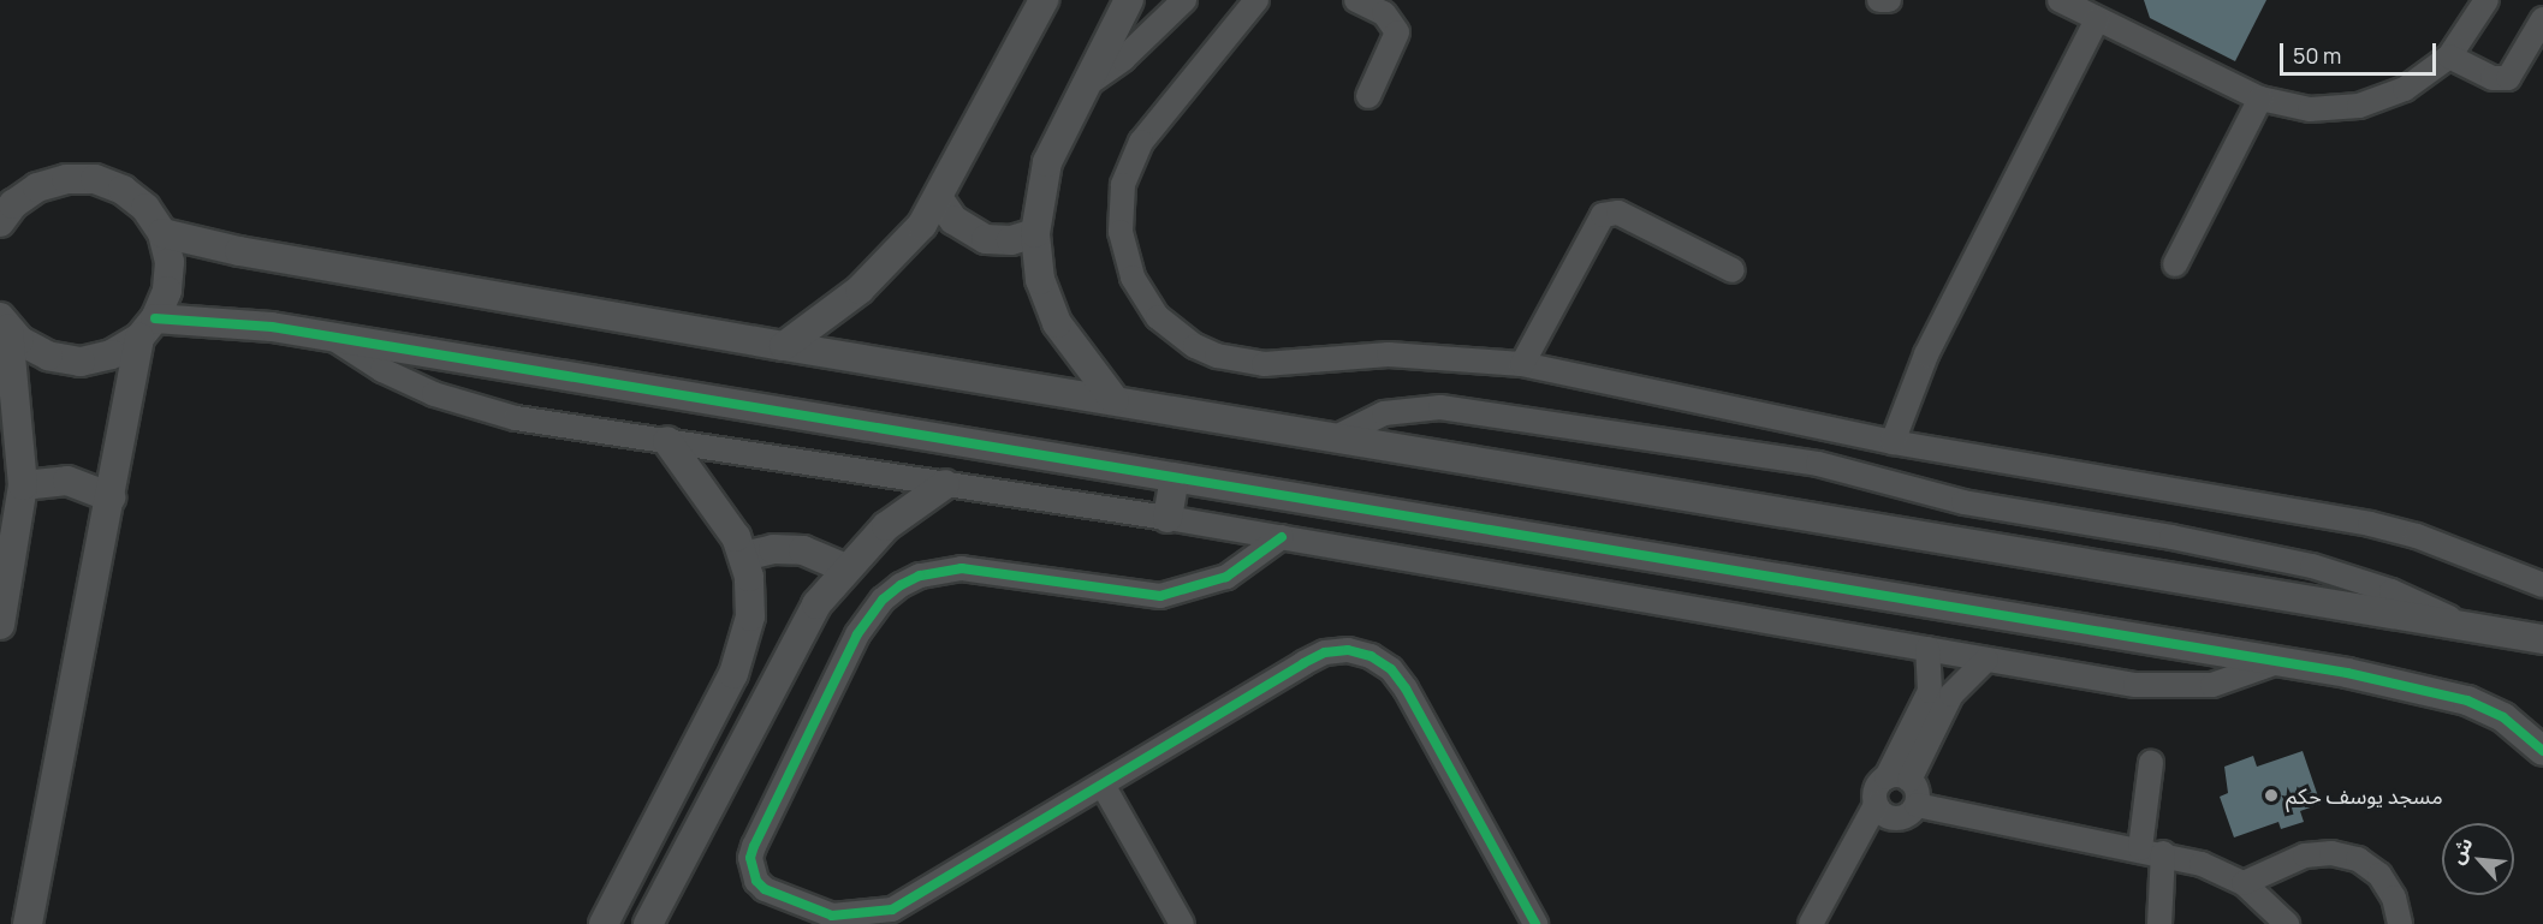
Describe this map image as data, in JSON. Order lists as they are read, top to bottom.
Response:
{
  "places": ["مسجد يوسف حكم"],
  "scale_bar": "50 m",
  "north": "top left"
}
